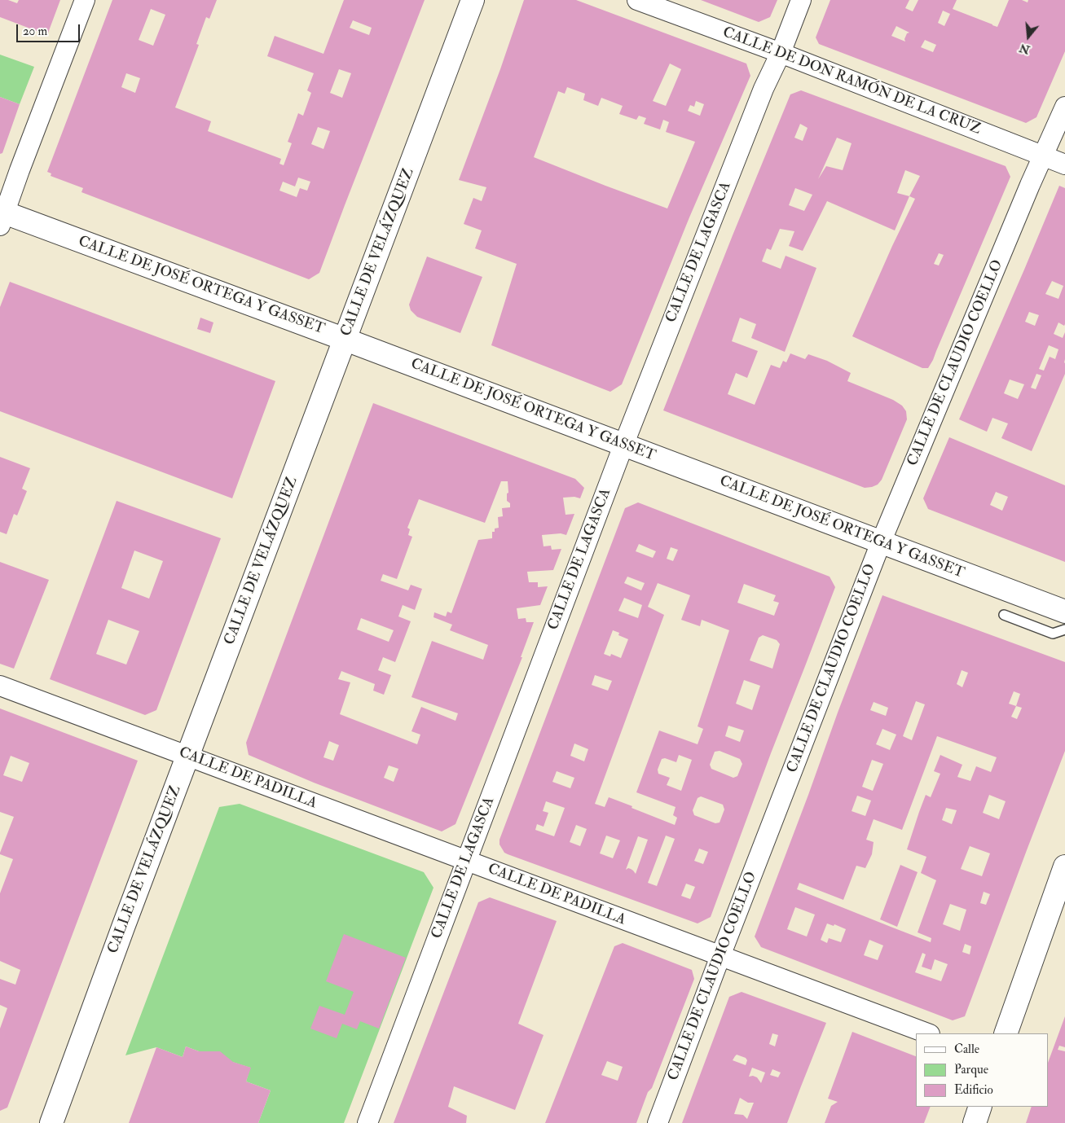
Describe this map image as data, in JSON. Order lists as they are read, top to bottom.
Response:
{
  "streets": {
    "main road": ["CALLE DE VELÁZQUEZ", "CALLE DE JOSÉ ORTEGA Y GASSET"],
    "street": [
      "CALLE DE DON RAMÓN DE LA CRUZ",
      "CALLE DE LAGASCA",
      "CALLE DE CLAUDIO COELLO",
      "CALLE DE PADILLA"
    ]
  },
  "crossings": [
    ["CALLE DE DON RAMÓN DE LA CRUZ", "CALLE DE LAGASCA"],
    ["CALLE DE DON RAMÓN DE LA CRUZ", "CALLE DE CLAUDIO COELLO"],
    ["CALLE DE VELÁZQUEZ", "CALLE DE JOSÉ ORTEGA Y GASSET"],
    ["CALLE DE VELÁZQUEZ", "CALLE DE PADILLA"],
    ["CALLE DE LAGASCA", "CALLE DE JOSÉ ORTEGA Y GASSET"],
    ["CALLE DE LAGASCA", "CALLE DE PADILLA"],
    ["CALLE DE JOSÉ ORTEGA Y GASSET", "CALLE DE CLAUDIO COELLO"],
    ["CALLE DE CLAUDIO COELLO", "CALLE DE PADILLA"]
  ],
  "legend": ["Calle", "Parque", "Edificio"],
  "scale_bar": "20 m",
  "north": "bottom"
}
